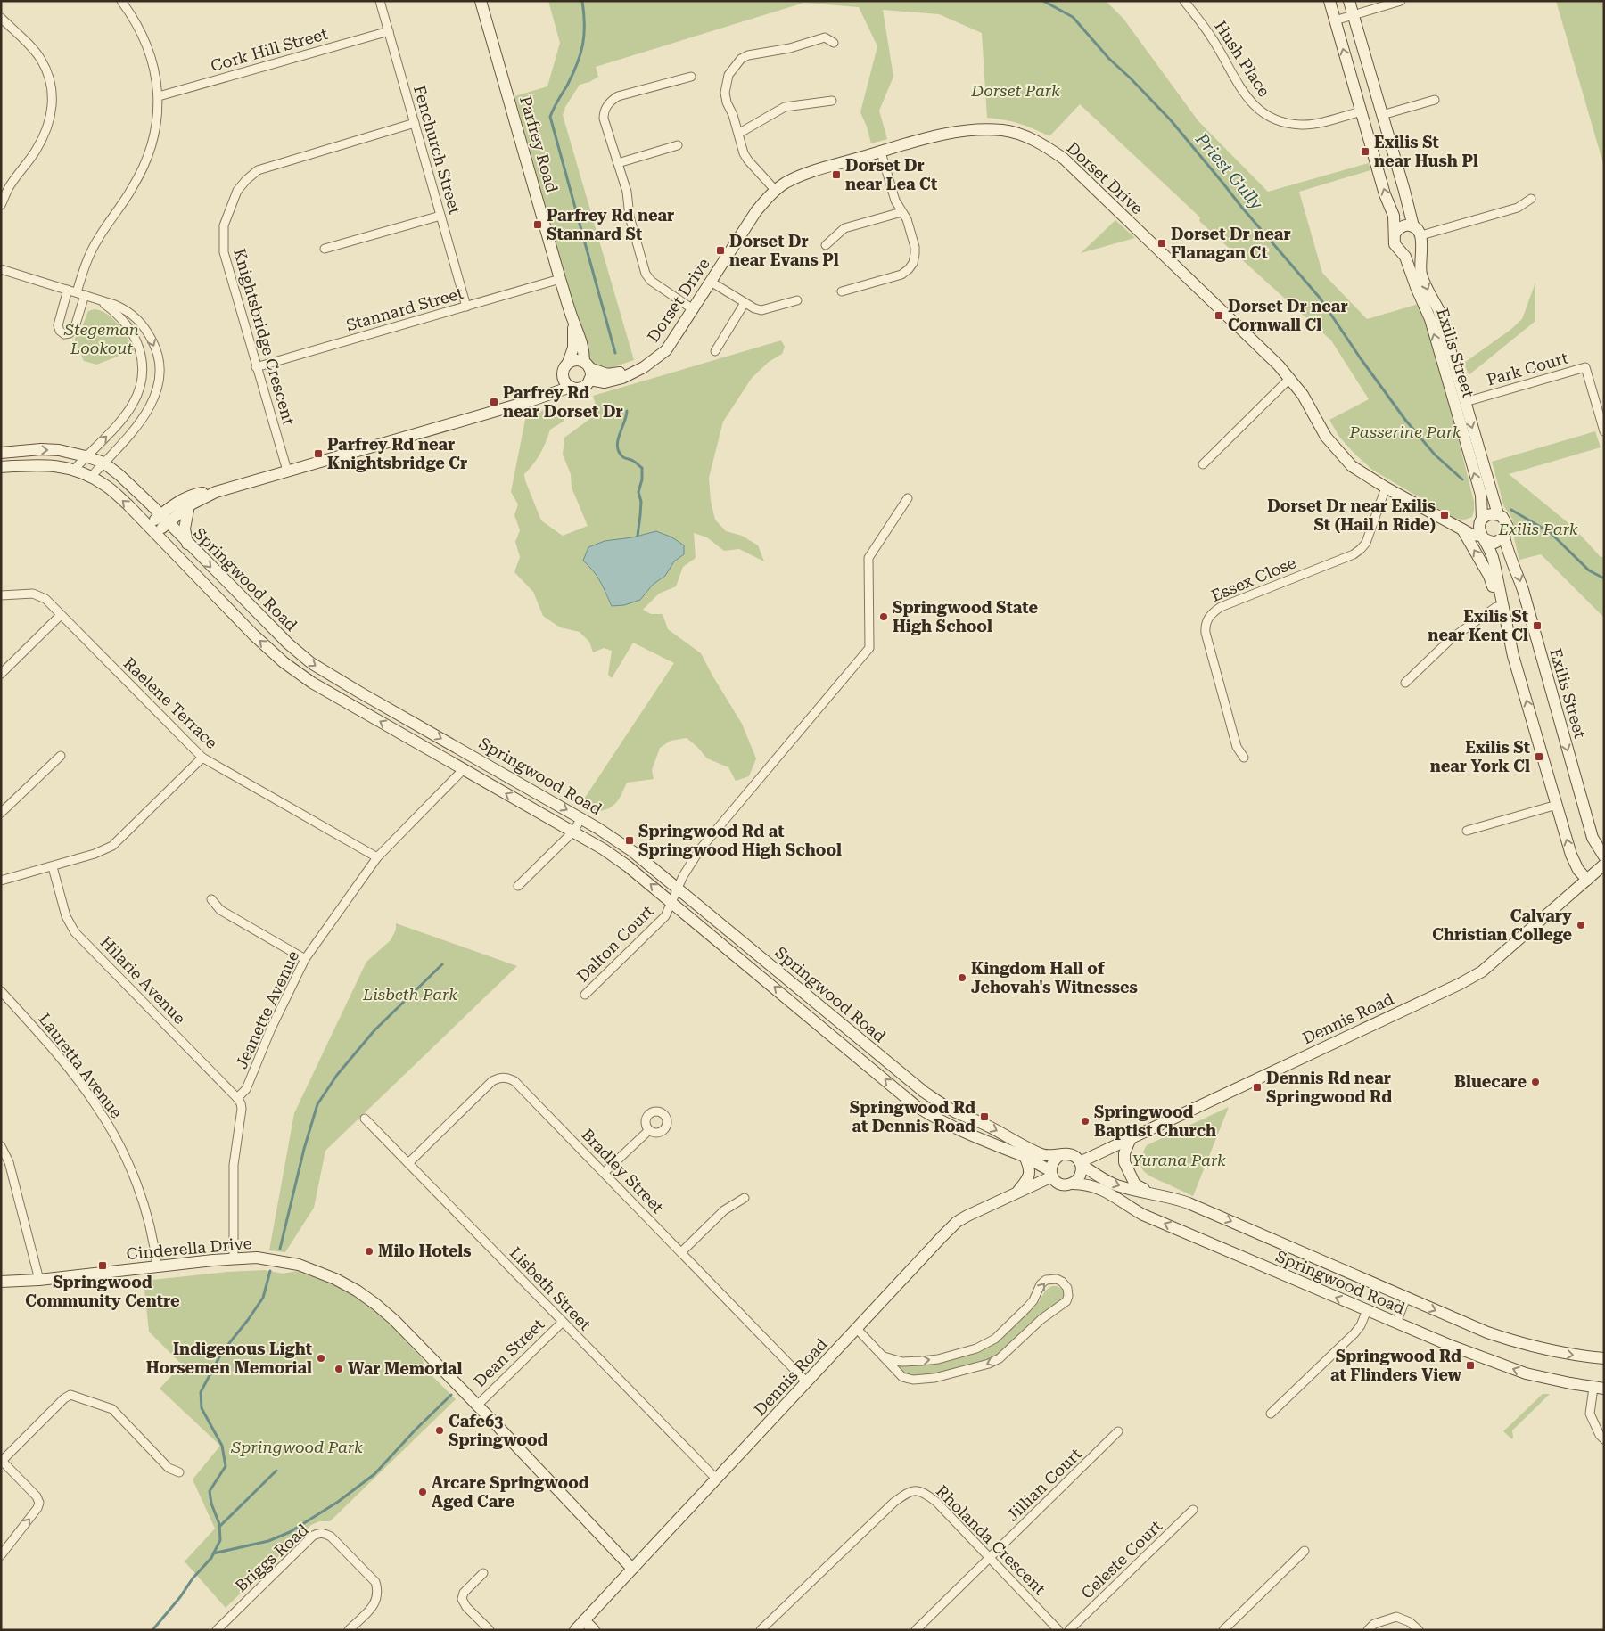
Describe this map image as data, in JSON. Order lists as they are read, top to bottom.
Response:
{
  "streets": {
    "street": [
      "Cork Hill Street",
      "Hush Place",
      "Parfrey Road",
      "Fenchurch Street",
      "Dorset Drive",
      "Stannard Street",
      "Knightsbridge Crescent",
      "Exilis Street",
      "Park Court",
      "Springwood Road",
      "Essex Close",
      "Raelene Terrace",
      "Dalton Court",
      "Hilarie Avenue",
      "Jeanette Avenue",
      "Dennis Road",
      "Lauretta Avenue",
      "Bradley Street",
      "Cinderella Drive",
      "Lisbeth Street",
      "Dean Street",
      "Jillian Court",
      "Rholanda Crescent",
      "Briggs Road",
      "Celeste Court"
    ]
  },
  "crossings": [
    ["Cork Hill Street", "Fenchurch Street"],
    ["Hush Place", "Exilis Street"],
    ["Parfrey Road", "Dorset Drive"],
    ["Parfrey Road", "Stannard Street"],
    ["Fenchurch Street", "Stannard Street"],
    ["Fenchurch Street", "Knightsbridge Crescent"],
    ["Dorset Drive", "Exilis Street"],
    ["Dorset Drive", "Essex Close"],
    ["Stannard Street", "Knightsbridge Crescent"],
    ["Exilis Street", "Park Court"],
    ["Exilis Street", "Dennis Road"],
    ["Springwood Road", "Dalton Court"],
    ["Springwood Road", "Jeanette Avenue"],
    ["Springwood Road", "Dennis Road"],
    ["Raelene Terrace", "Jeanette Avenue"],
    ["Hilarie Avenue", "Jeanette Avenue"],
    ["Dennis Road", "Bradley Street"],
    ["Dennis Road", "Cinderella Drive"],
    ["Dennis Road", "Lisbeth Street"],
    ["Lauretta Avenue", "Cinderella Drive"],
    ["Bradley Street", "Lisbeth Street"],
    ["Cinderella Drive", "Dean Street"],
    ["Lisbeth Street", "Dean Street"],
    ["Jillian Court", "Rholanda Crescent"]
  ],
  "water": ["Priest Gully"],
  "parks": [
    "Dorset Park",
    "Stegeman Lookout",
    "Passerine Park",
    "Exilis Park",
    "Lisbeth Park",
    "Yurana Park",
    "Springwood Park"
  ],
  "places": {
    "transit": [
      "Exilis St near Hush Pl",
      "Dorset Dr near Lea Ct",
      "Parfrey Rd near Stannard St",
      "Dorset Dr near Flanagan Ct",
      "Dorset Dr near Evans Pl",
      "Dorset Dr near Cornwall Cl",
      "Parfrey Rd near Dorset Dr",
      "Parfrey Rd near Knightsbridge Cr",
      "Dorset Dr near Exilis St (Hail n Ride)",
      "Exilis St near Kent Cl",
      "Exilis St near York Cl",
      "Springwood Rd at Springwood High School",
      "Dennis Rd near Springwood Rd",
      "Springwood Rd at Dennis Road",
      "Springwood Community Centre",
      "Springwood Rd at Flinders View"
    ],
    "other": [
      "Springwood State High School",
      "Calvary Christian College",
      "Kingdom Hall of Jehovah's Witnesses",
      "Bluecare",
      "Springwood Baptist Church",
      "Milo Hotels",
      "Indigenous Light Horsemen Memorial",
      "War Memorial",
      "Cafe63 Springwood",
      "Arcare Springwood Aged Care"
    ]
  }
}
